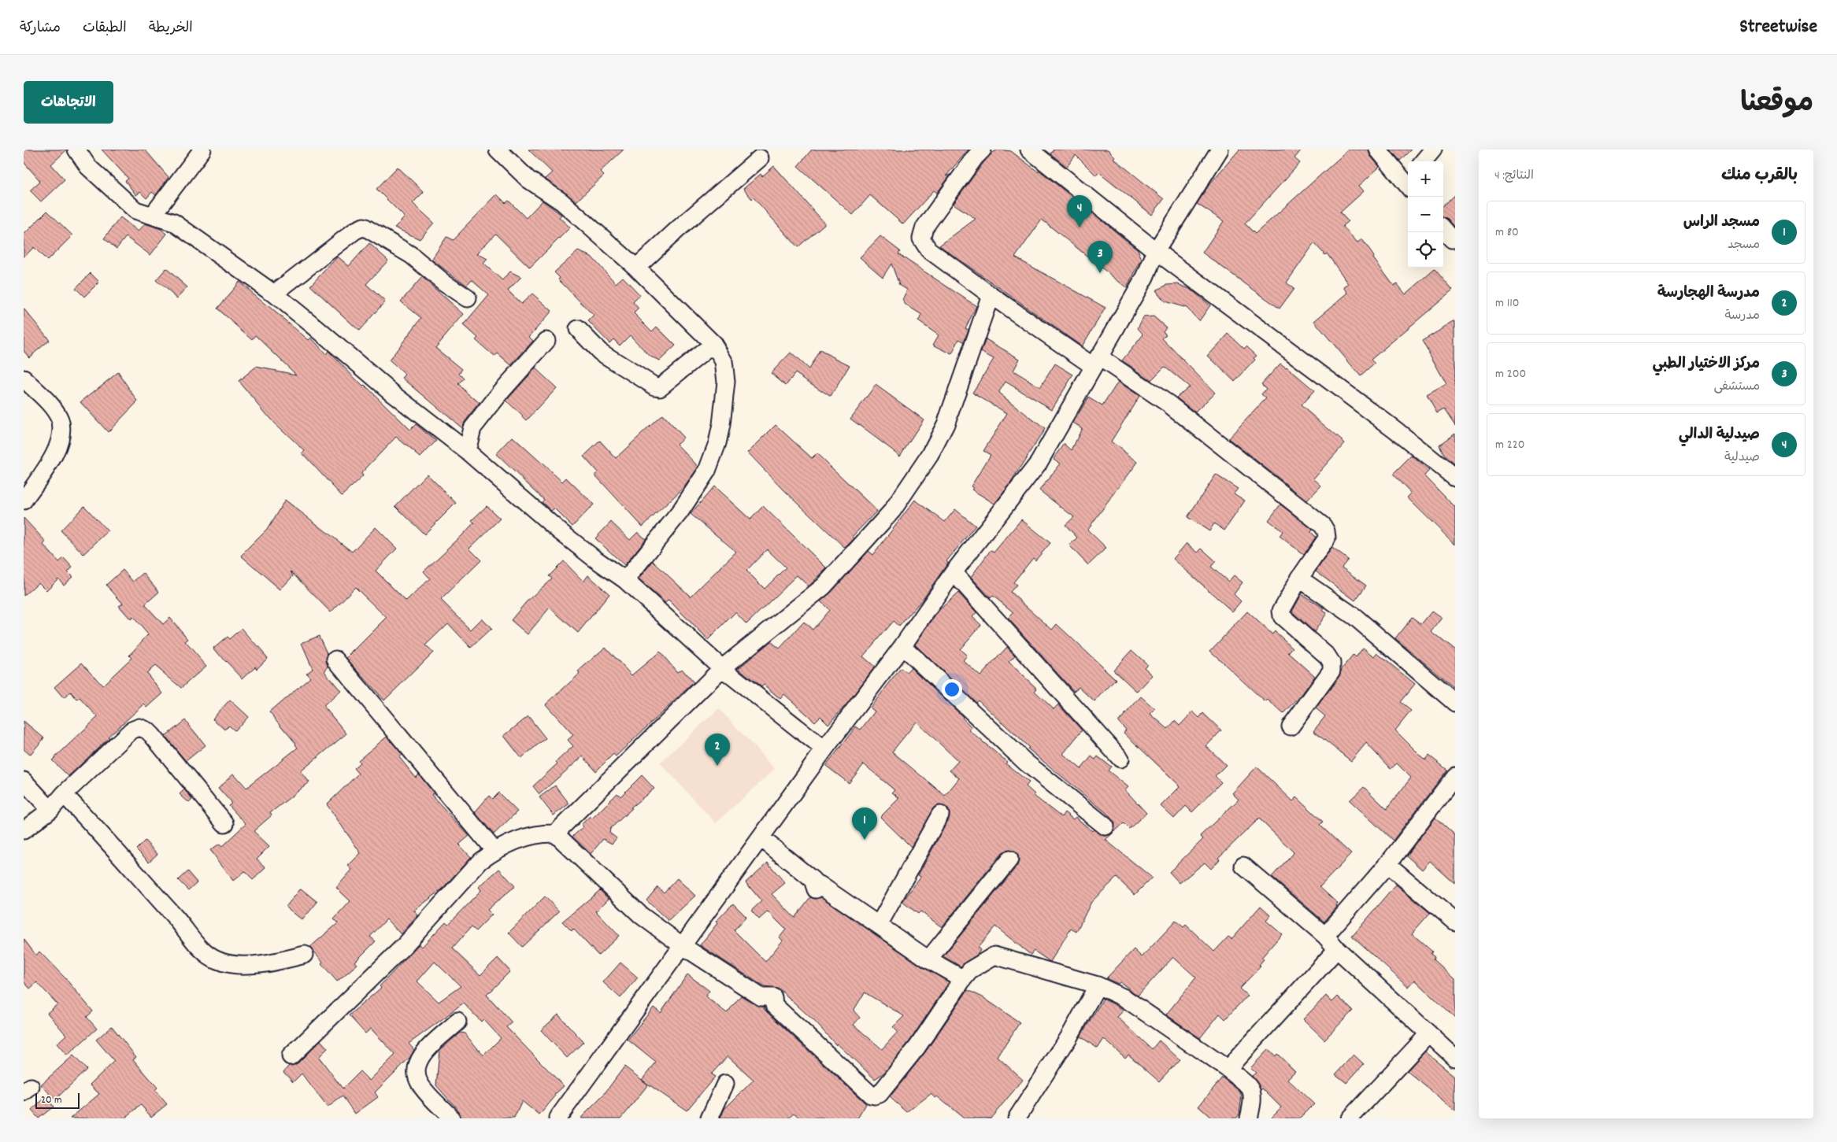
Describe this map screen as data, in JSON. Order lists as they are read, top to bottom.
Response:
{
  "scale_bar": "20 m",
  "page": {
    "header": "Streetwise",
    "nav": ["الخريطة", "الطبقات", "مشاركة"],
    "title": "موقعنا",
    "buttons": "الاتجاهات",
    "heading": ["بالقرب منك", "النتائج: 4"],
    "map_buttons": ["+", "−"],
    "pins": [
      "4",
      "3",
      "2",
      "1"
    ],
    "list": [
      {
        "mark": "1",
        "name": "مسجد الراس",
        "note": "مسجد",
        "value": "80 m"
      },
      {
        "mark": "2",
        "name": "مدرسة الهجارسة",
        "note": "مدرسة",
        "value": "110 m"
      },
      {
        "mark": "3",
        "name": "مركز الاختيار الطبي",
        "note": "مستشفى",
        "value": "200 m"
      },
      {
        "mark": "4",
        "name": "صيدلية الدالي",
        "note": "صيدلية",
        "value": "220 m"
      }
    ],
    "scale": "20 m"
  }
}
